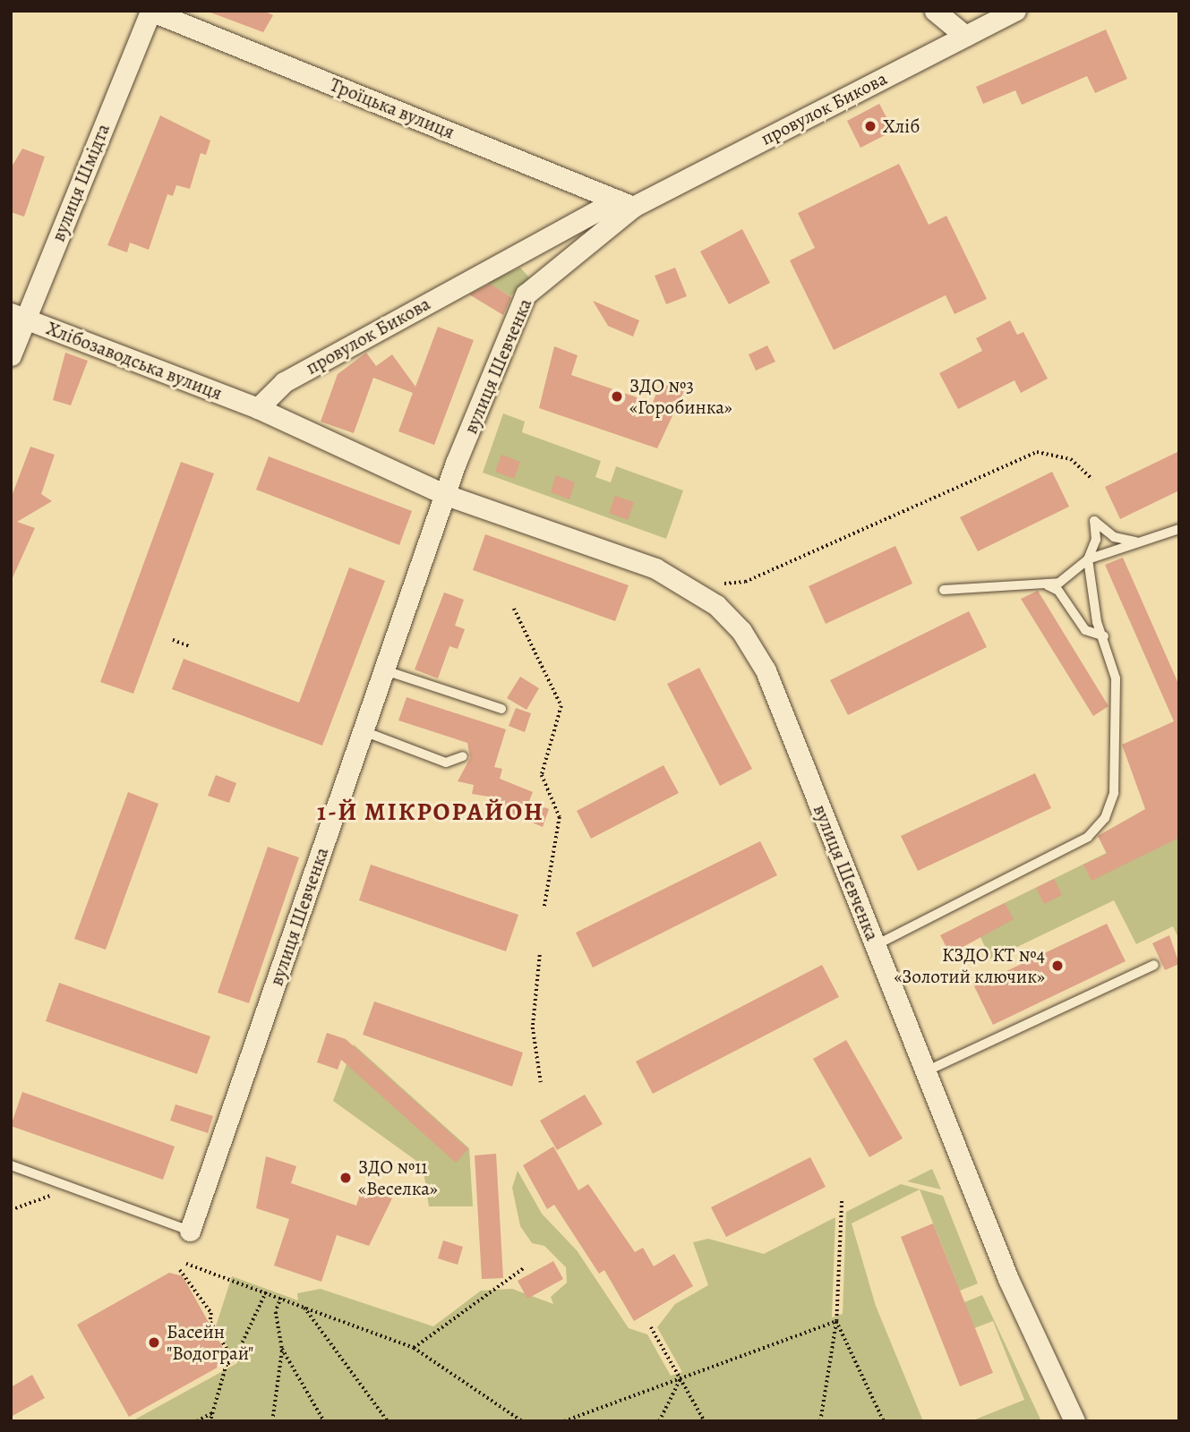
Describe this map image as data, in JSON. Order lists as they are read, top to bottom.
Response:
{
  "streets": {
    "street": [
      "Троїцька вулиця",
      "провулок Бикова",
      "вулиця Шмідта",
      "Хлібозаводська вулиця",
      "вулиця Шевченка"
    ]
  },
  "crossings": [
    ["Троїцька вулиця", "провулок Бикова"],
    ["Троїцька вулиця", "вулиця Шмідта"],
    ["Троїцька вулиця", "вулиця Шевченка"],
    ["провулок Бикова", "Хлібозаводська вулиця"],
    ["провулок Бикова", "вулиця Шевченка"],
    ["вулиця Шмідта", "Хлібозаводська вулиця"],
    ["Хлібозаводська вулиця", "вулиця Шевченка"]
  ],
  "districts": ["1-Й МІКРОРАЙОН"],
  "places": [
    "Хліб",
    "ЗДО №3 «Горобинка»",
    "КЗДО КТ №4 «Золотий ключик»",
    "ЗДО №11 «Веселка»",
    "Басейн \"Водограй\""
  ]
}
